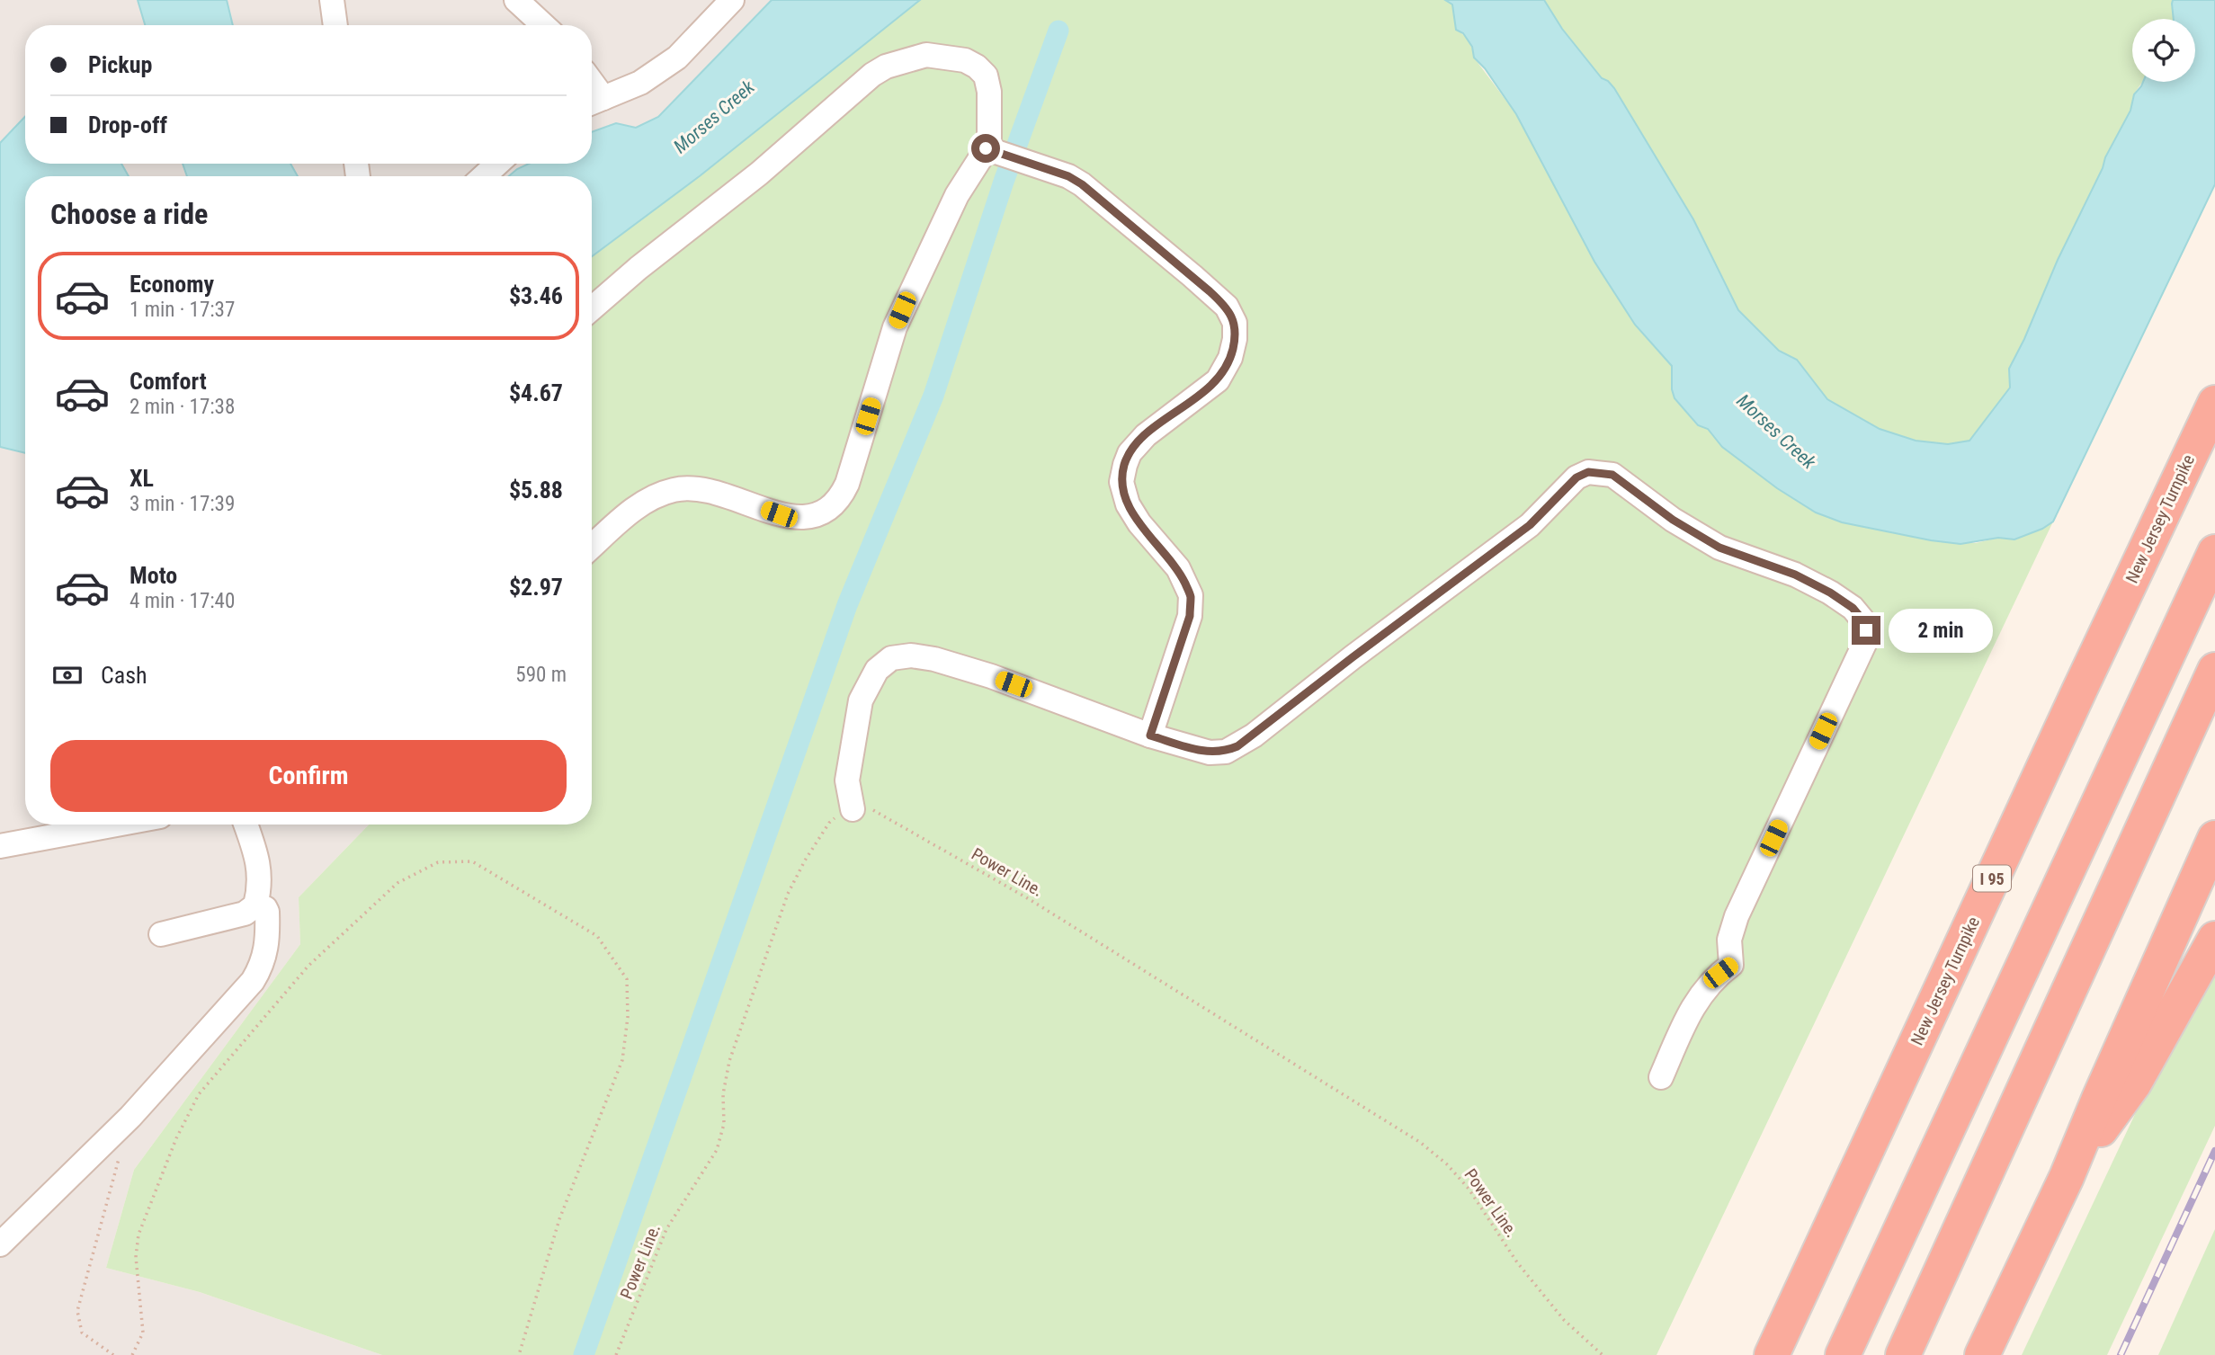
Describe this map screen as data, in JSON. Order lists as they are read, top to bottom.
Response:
{
  "streets": {
    "highway": ["New Jersey Turnpike", "I 95"],
    "path": ["Power Line."]
  },
  "water": ["Morses Creek"],
  "page": {
    "banner": ["Pickup", "Drop-off"],
    "heading": "Choose a ride",
    "list": [
      {
        "name": "Economy",
        "note": "1 min · 17:37",
        "value": "$3.46"
      },
      {
        "name": "Comfort",
        "note": "2 min · 17:38",
        "value": "$4.67"
      },
      {
        "name": "XL",
        "note": "3 min · 17:39",
        "value": "$5.88"
      },
      {
        "name": "Moto",
        "note": "4 min · 17:40",
        "value": "$2.97"
      }
    ],
    "bubble": "2 min",
    "pay": ["Cash", "590 m"],
    "buttons": "Confirm"
  }
}
